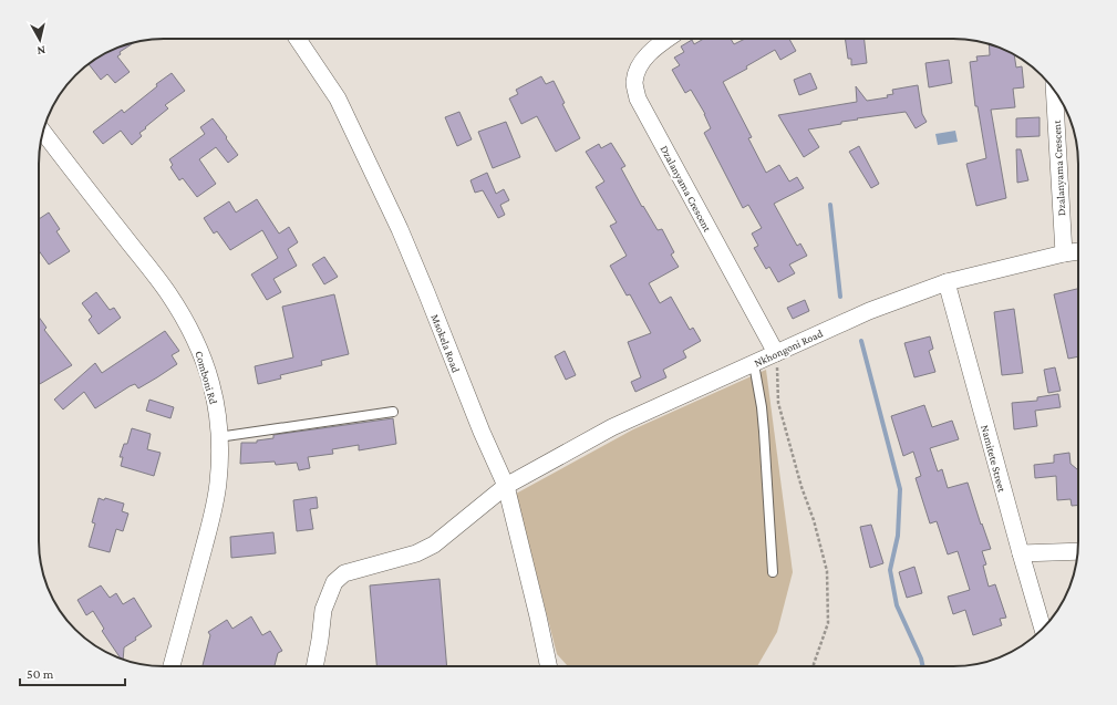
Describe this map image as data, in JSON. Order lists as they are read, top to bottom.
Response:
{
  "streets": {
    "street": [
      "Dzalanyama Crescent",
      "Msokela Road",
      "Nkhongoni Road",
      "Comboni Rd",
      "Namitete Street"
    ]
  },
  "crossings": [
    ["Dzalanyama Crescent", "Nkhongoni Road"],
    ["Msokela Road", "Nkhongoni Road"],
    ["Nkhongoni Road", "Namitete Street"]
  ],
  "scale_bar": "50 m",
  "north": "bottom"
}
